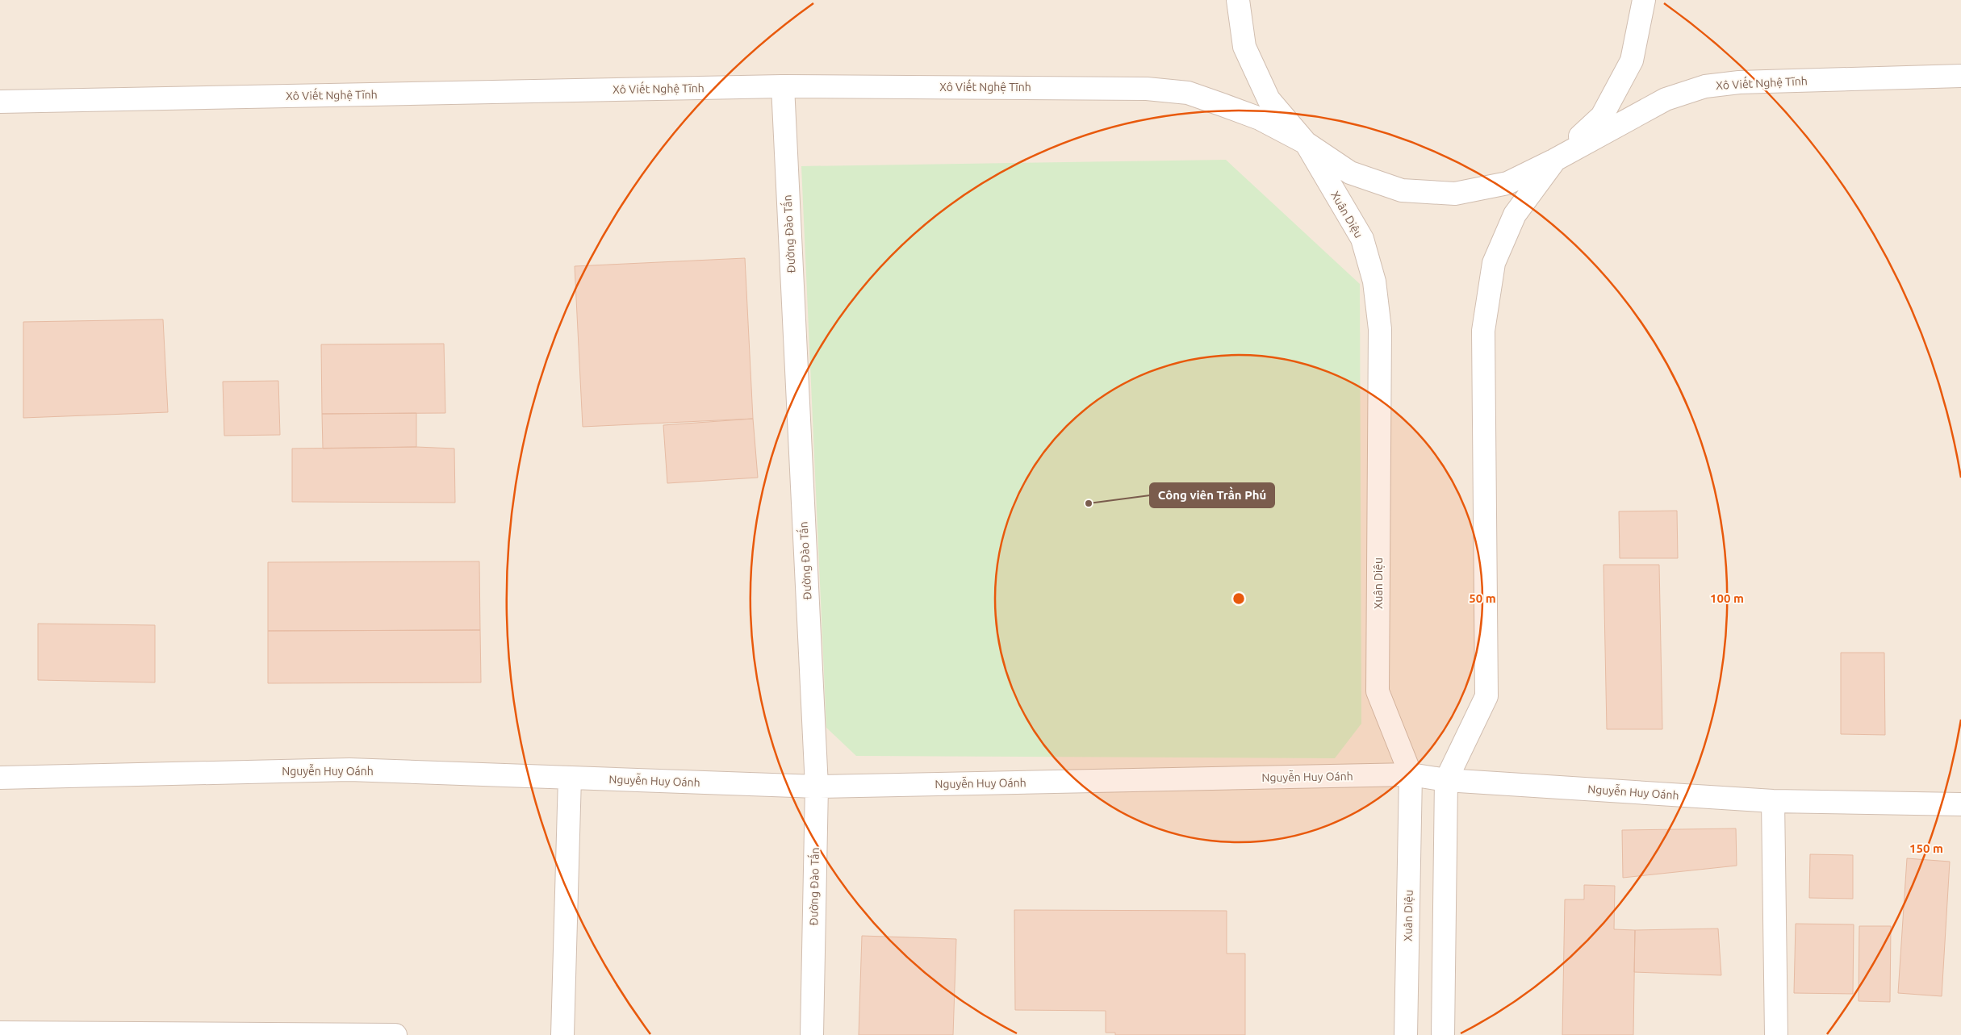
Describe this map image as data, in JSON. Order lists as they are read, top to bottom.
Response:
{
  "streets": {
    "street": [
      "Xô Viết Nghệ Tĩnh",
      "Xuân Diệu",
      "Đường Đào Tấn",
      "Nguyễn Huy Oánh"
    ]
  },
  "crossings": [
    ["Xô Viết Nghệ Tĩnh", "Xuân Diệu"],
    ["Xô Viết Nghệ Tĩnh", "Đường Đào Tấn"],
    ["Xuân Diệu", "Nguyễn Huy Oánh"],
    ["Đường Đào Tấn", "Nguyễn Huy Oánh"]
  ],
  "places": ["Công viên Trần Phú"],
  "rings": ["50 m", "100 m", "150 m"]
}
